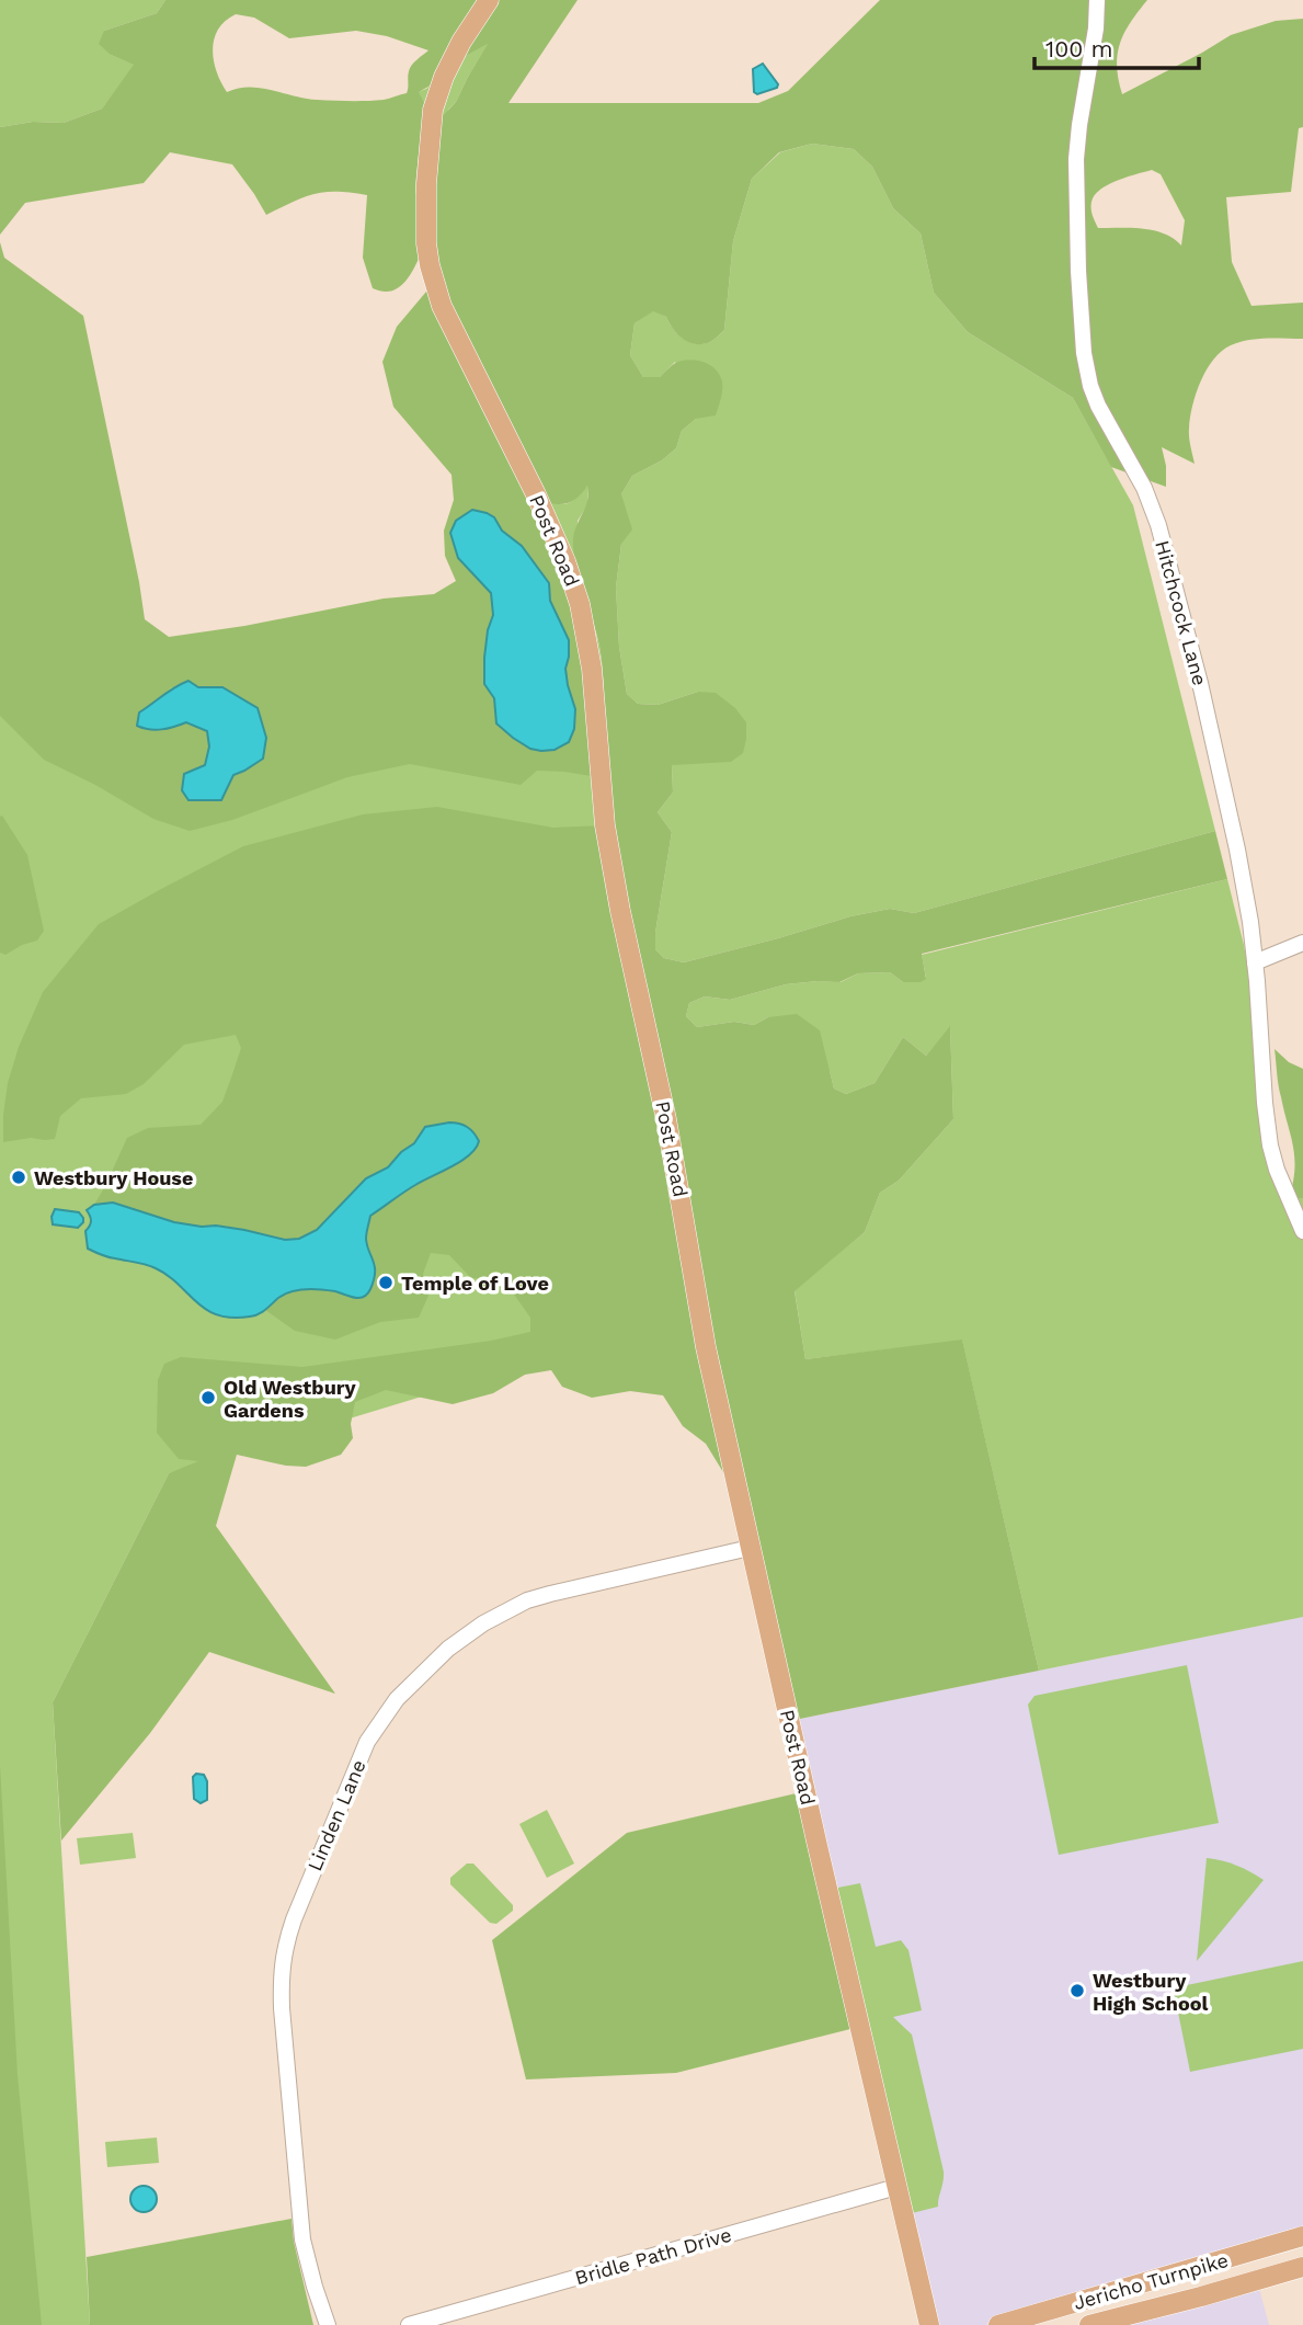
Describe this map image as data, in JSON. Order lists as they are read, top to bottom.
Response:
{
  "streets": {
    "main road": ["Post Road", "Jericho Turnpike"],
    "street": ["Hitchcock Lane", "Linden Lane", "Bridle Path Drive"]
  },
  "crossings": [
    ["Post Road", "Linden Lane"],
    ["Post Road", "Bridle Path Drive"]
  ],
  "places": [
    "Westbury House",
    "Temple of Love",
    "Old Westbury Gardens",
    "Westbury High School"
  ],
  "scale_bar": "100 m"
}
